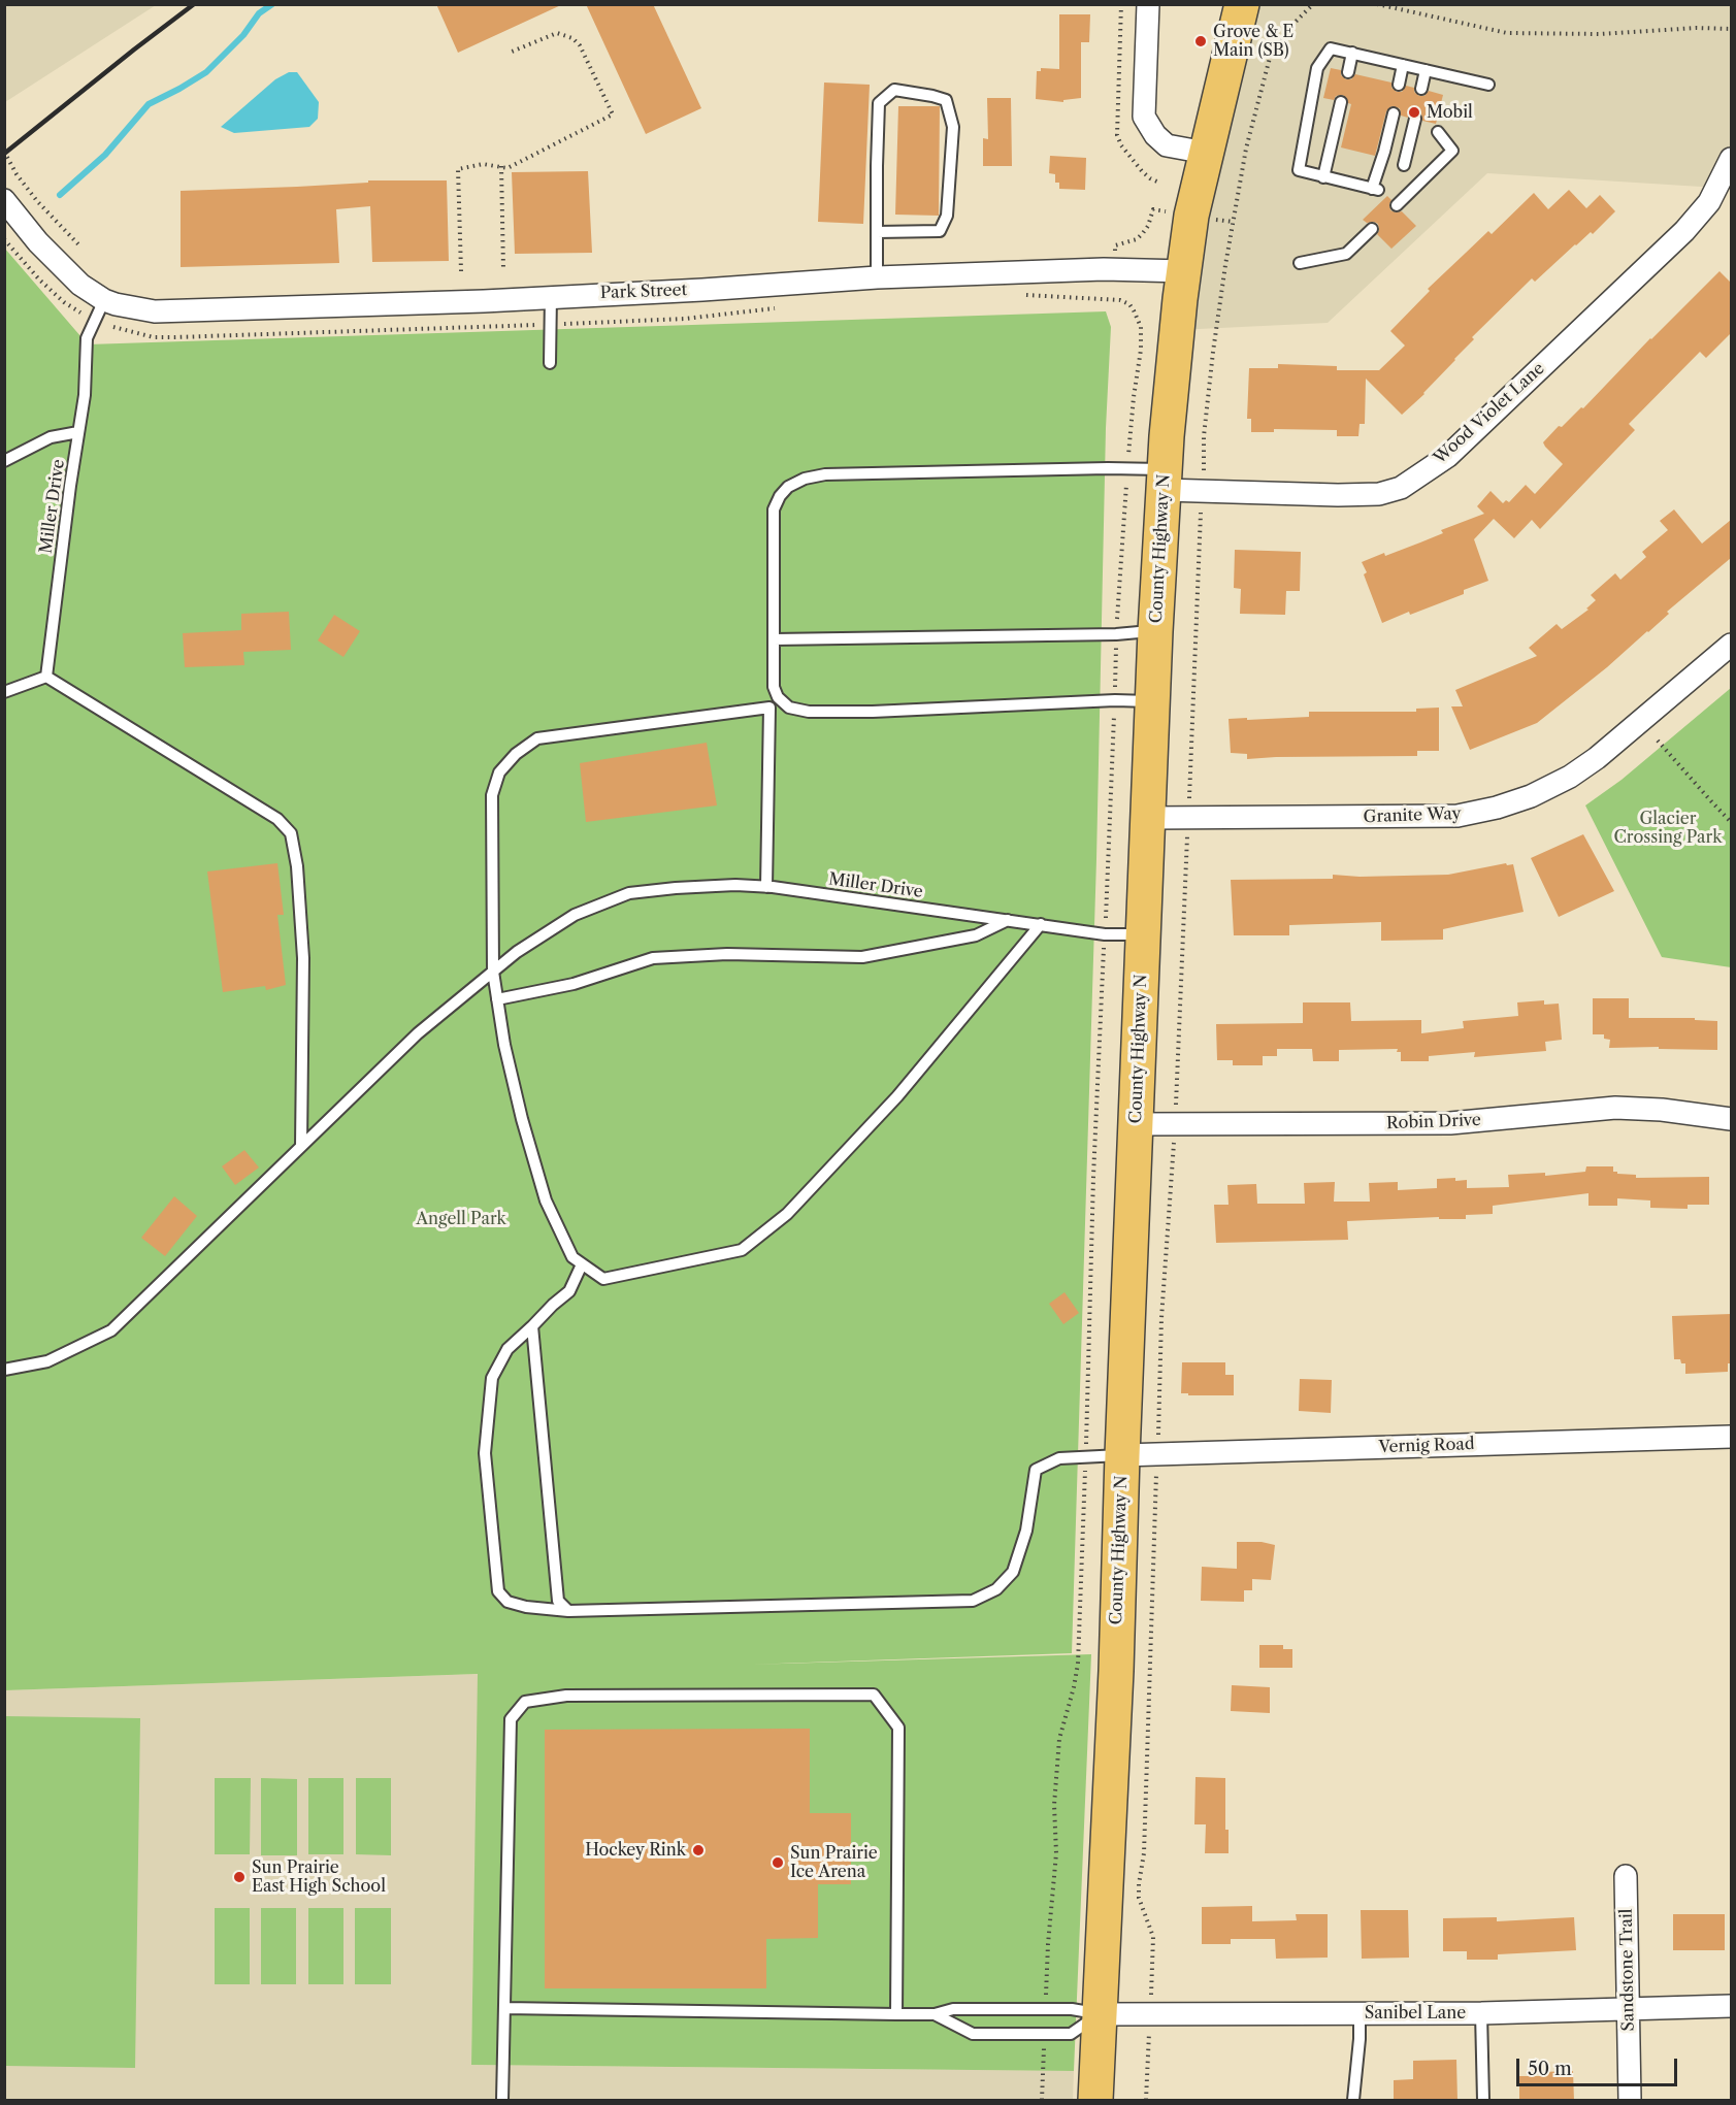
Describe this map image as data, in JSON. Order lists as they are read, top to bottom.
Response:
{
  "streets": {
    "main road": ["County Highway N"],
    "street": [
      "Park Street",
      "Wood Violet Lane",
      "Granite Way",
      "Robin Drive",
      "Vernig Road",
      "Sandstone Trail",
      "Sanibel Lane"
    ],
    "lane": ["Miller Drive"]
  },
  "crossings": [
    ["Park Street", "Miller Drive"],
    ["Park Street", "County Highway N"],
    ["Wood Violet Lane", "County Highway N"],
    ["Miller Drive", "County Highway N"],
    ["County Highway N", "Granite Way"],
    ["County Highway N", "Robin Drive"],
    ["County Highway N", "Vernig Road"],
    ["County Highway N", "Sanibel Lane"],
    ["Sandstone Trail", "Sanibel Lane"]
  ],
  "parks": ["Glacier Crossing Park", "Angell Park"],
  "places": [
    "Grove & E Main (SB)",
    "Mobil",
    "Hockey Rink",
    "Sun Prairie Ice Arena",
    "Sun Prairie East High School"
  ],
  "scale_bar": "50 m"
}
